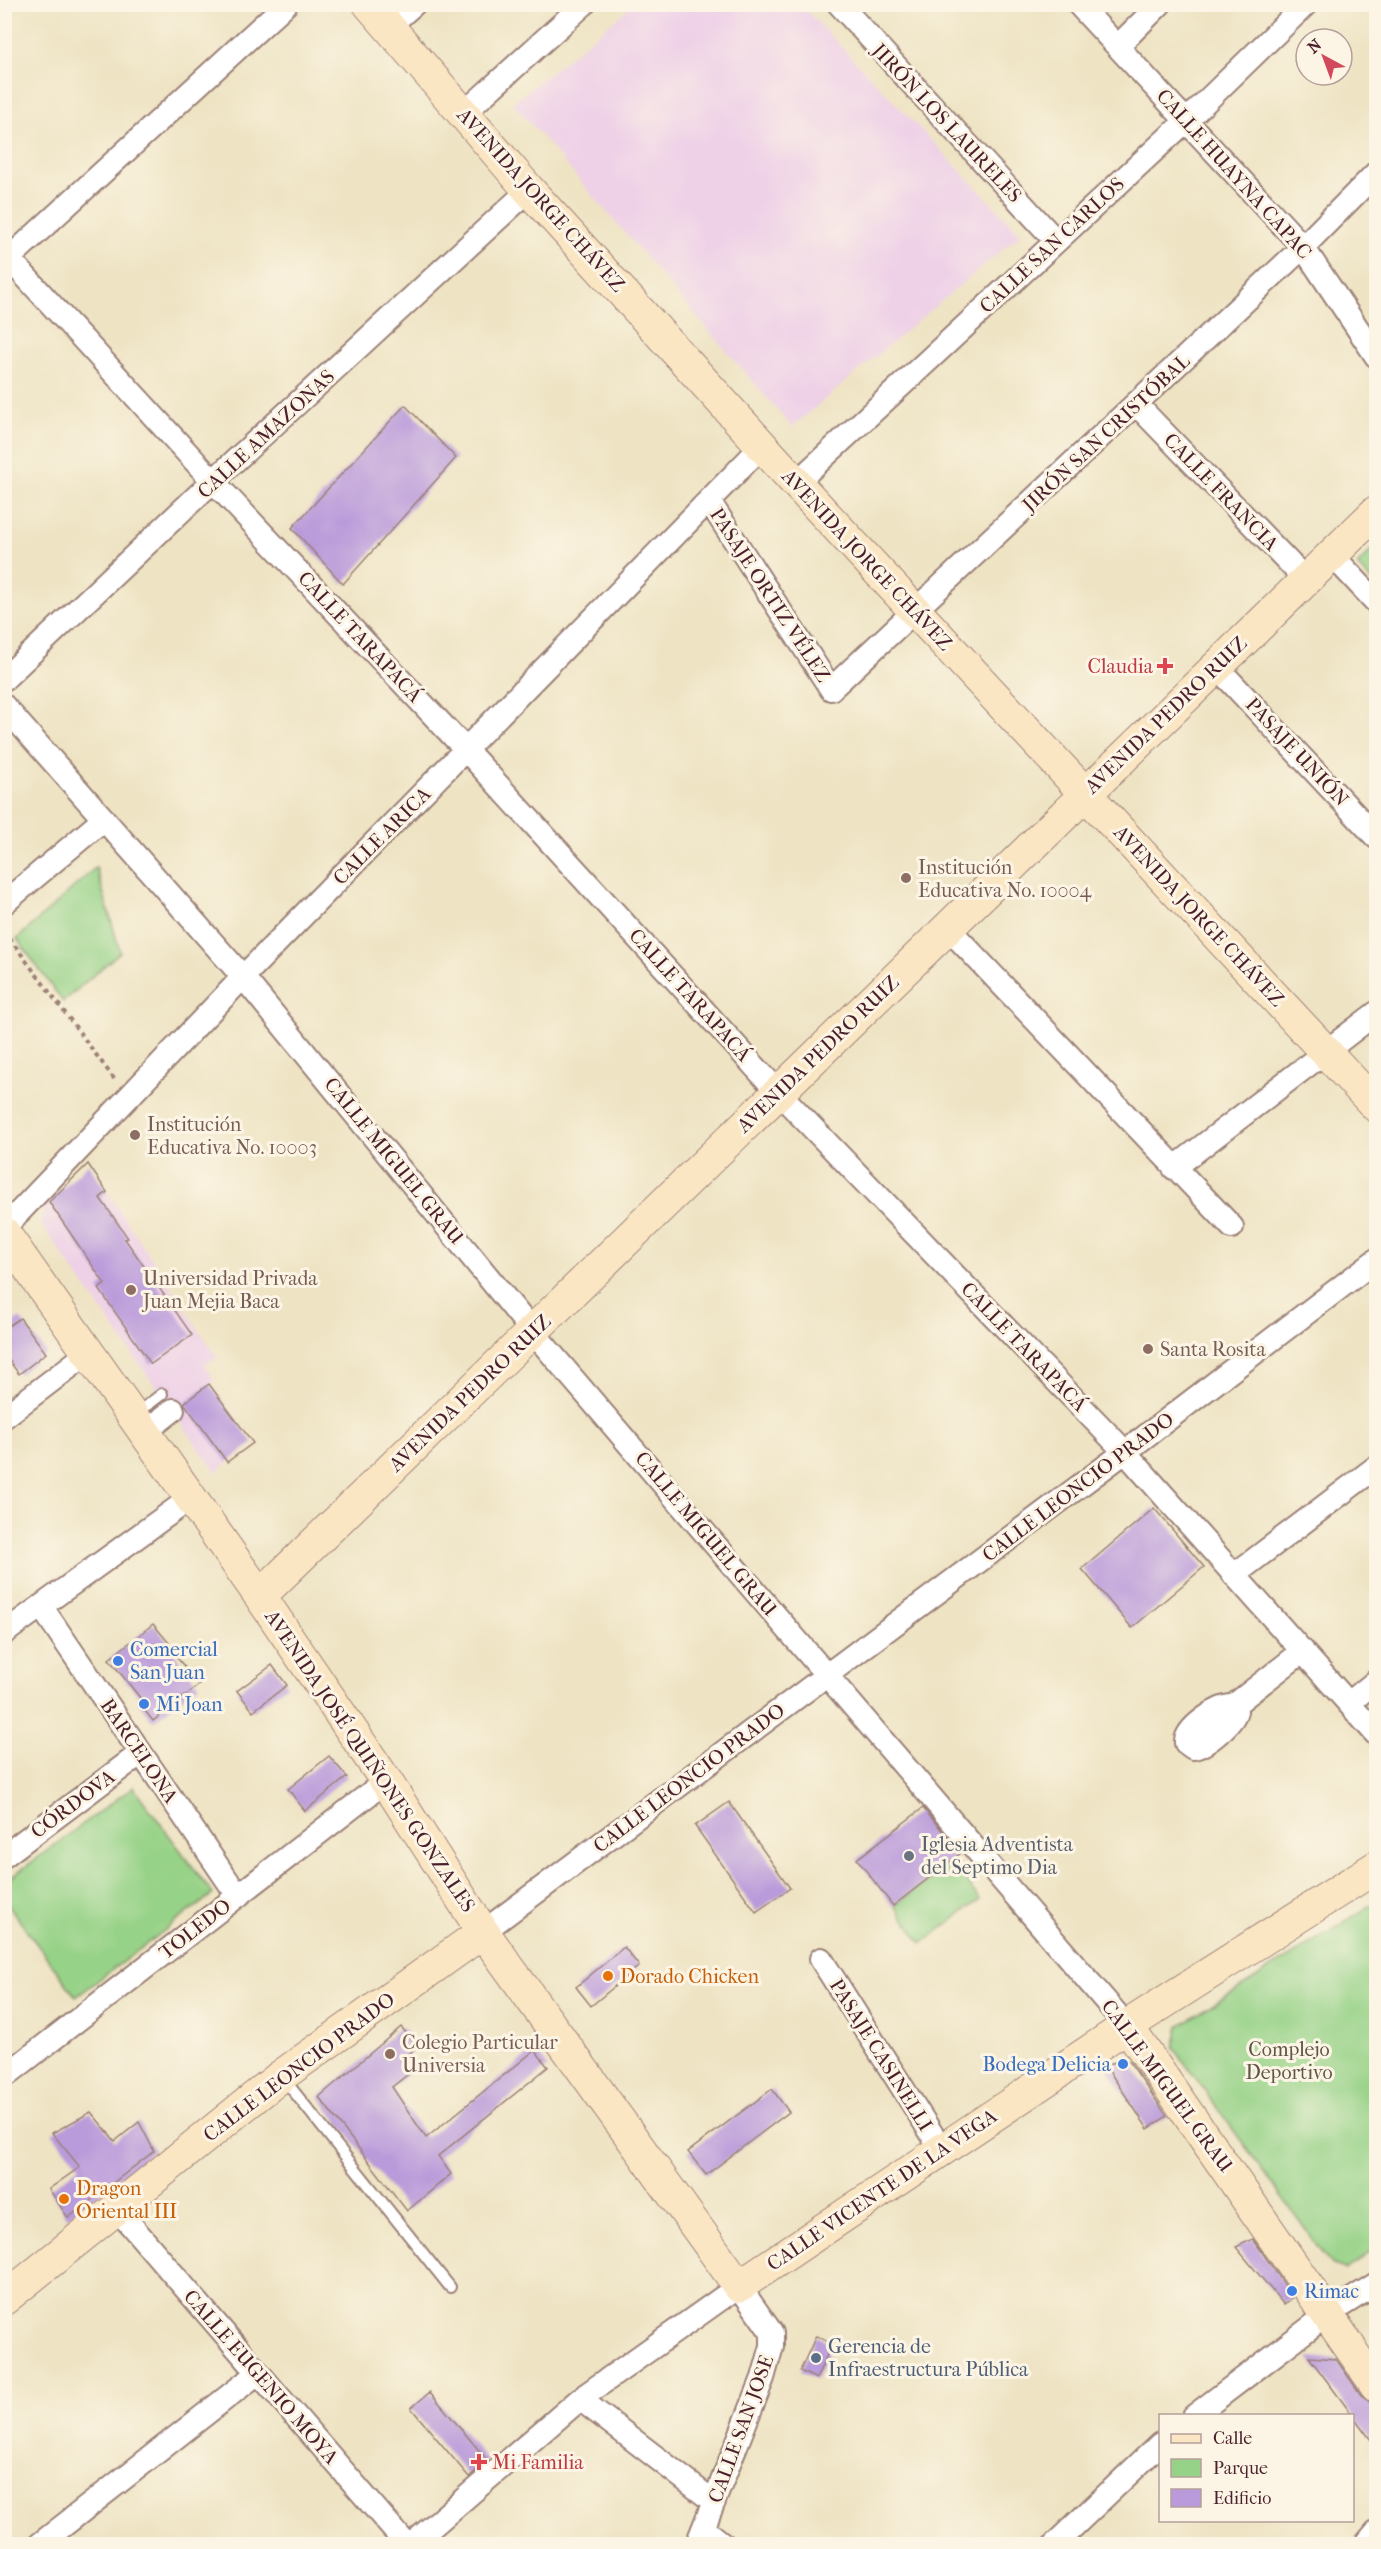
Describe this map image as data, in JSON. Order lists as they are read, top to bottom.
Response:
{
  "streets": {
    "street": [
      "JIRÓN LOS LAURELES",
      "CALLE HUAYNA CAPAC",
      "AVENIDA JORGE CHÁVEZ",
      "CALLE SAN CARLOS",
      "JIRÓN SAN CRISTÓBAL",
      "CALLE AMAZONAS",
      "CALLE FRANCIA",
      "PASAJE ORTIZ VÉLEZ",
      "CALLE TARAPACÁ",
      "AVENIDA PEDRO RUIZ",
      "PASAJE UNIÓN",
      "CALLE ARICA",
      "CALLE MIGUEL GRAU",
      "CALLE LEONCIO PRADO",
      "BARCELONA",
      "AVENIDA JOSÉ QUIÑONES GONZALES",
      "CÓRDOVA",
      "TOLEDO",
      "PASAJE CASINELLI",
      "CALLE VICENTE DE LA VEGA",
      "CALLE EUGENIO MOYA",
      "CALLE SAN JOSE"
    ]
  },
  "crossings": [
    ["JIRÓN LOS LAURELES", "CALLE SAN CARLOS"],
    ["CALLE HUAYNA CAPAC", "CALLE SAN CARLOS"],
    ["CALLE HUAYNA CAPAC", "JIRÓN SAN CRISTÓBAL"],
    ["AVENIDA JORGE CHÁVEZ", "CALLE SAN CARLOS"],
    ["AVENIDA JORGE CHÁVEZ", "JIRÓN SAN CRISTÓBAL"],
    ["AVENIDA JORGE CHÁVEZ", "CALLE AMAZONAS"],
    ["AVENIDA JORGE CHÁVEZ", "AVENIDA PEDRO RUIZ"],
    ["AVENIDA JORGE CHÁVEZ", "CALLE ARICA"],
    ["JIRÓN SAN CRISTÓBAL", "CALLE FRANCIA"],
    ["JIRÓN SAN CRISTÓBAL", "PASAJE ORTIZ VÉLEZ"],
    ["CALLE AMAZONAS", "CALLE TARAPACÁ"],
    ["CALLE FRANCIA", "AVENIDA PEDRO RUIZ"],
    ["PASAJE ORTIZ VÉLEZ", "CALLE ARICA"],
    ["CALLE TARAPACÁ", "AVENIDA PEDRO RUIZ"],
    ["CALLE TARAPACÁ", "CALLE ARICA"],
    ["CALLE TARAPACÁ", "CALLE LEONCIO PRADO"],
    ["AVENIDA PEDRO RUIZ", "PASAJE UNIÓN"],
    ["AVENIDA PEDRO RUIZ", "CALLE MIGUEL GRAU"],
    ["AVENIDA PEDRO RUIZ", "AVENIDA JOSÉ QUIÑONES GONZALES"],
    ["CALLE ARICA", "CALLE MIGUEL GRAU"],
    ["CALLE MIGUEL GRAU", "CALLE LEONCIO PRADO"],
    ["CALLE MIGUEL GRAU", "CALLE VICENTE DE LA VEGA"],
    ["CALLE LEONCIO PRADO", "AVENIDA JOSÉ QUIÑONES GONZALES"],
    ["CALLE LEONCIO PRADO", "CALLE EUGENIO MOYA"],
    ["BARCELONA", "CÓRDOVA"],
    ["BARCELONA", "TOLEDO"],
    ["AVENIDA JOSÉ QUIÑONES GONZALES", "TOLEDO"],
    ["AVENIDA JOSÉ QUIÑONES GONZALES", "CALLE VICENTE DE LA VEGA"],
    ["AVENIDA JOSÉ QUIÑONES GONZALES", "CALLE SAN JOSE"],
    ["PASAJE CASINELLI", "CALLE VICENTE DE LA VEGA"],
    ["CALLE VICENTE DE LA VEGA", "CALLE SAN JOSE"]
  ],
  "parks": ["Complejo Deportivo"],
  "places": {
    "health": ["Claudia", "Mi Familia"],
    "other": [
      "Institución Educativa No. 10004",
      "Institución Educativa No. 10003",
      "Universidad Privada Juan Mejia Baca",
      "Santa Rosita",
      "Comercial San Juan",
      "Mi Joan",
      "Iglesia Adventista del Septimo Dia",
      "Dorado Chicken",
      "Colegio Particular Universia",
      "Bodega Delicia",
      "Dragon Oriental III",
      "Rimac",
      "Gerencia de Infraestructura Pública"
    ]
  },
  "legend": ["Calle", "Parque", "Edificio"],
  "north": "top left"
}
